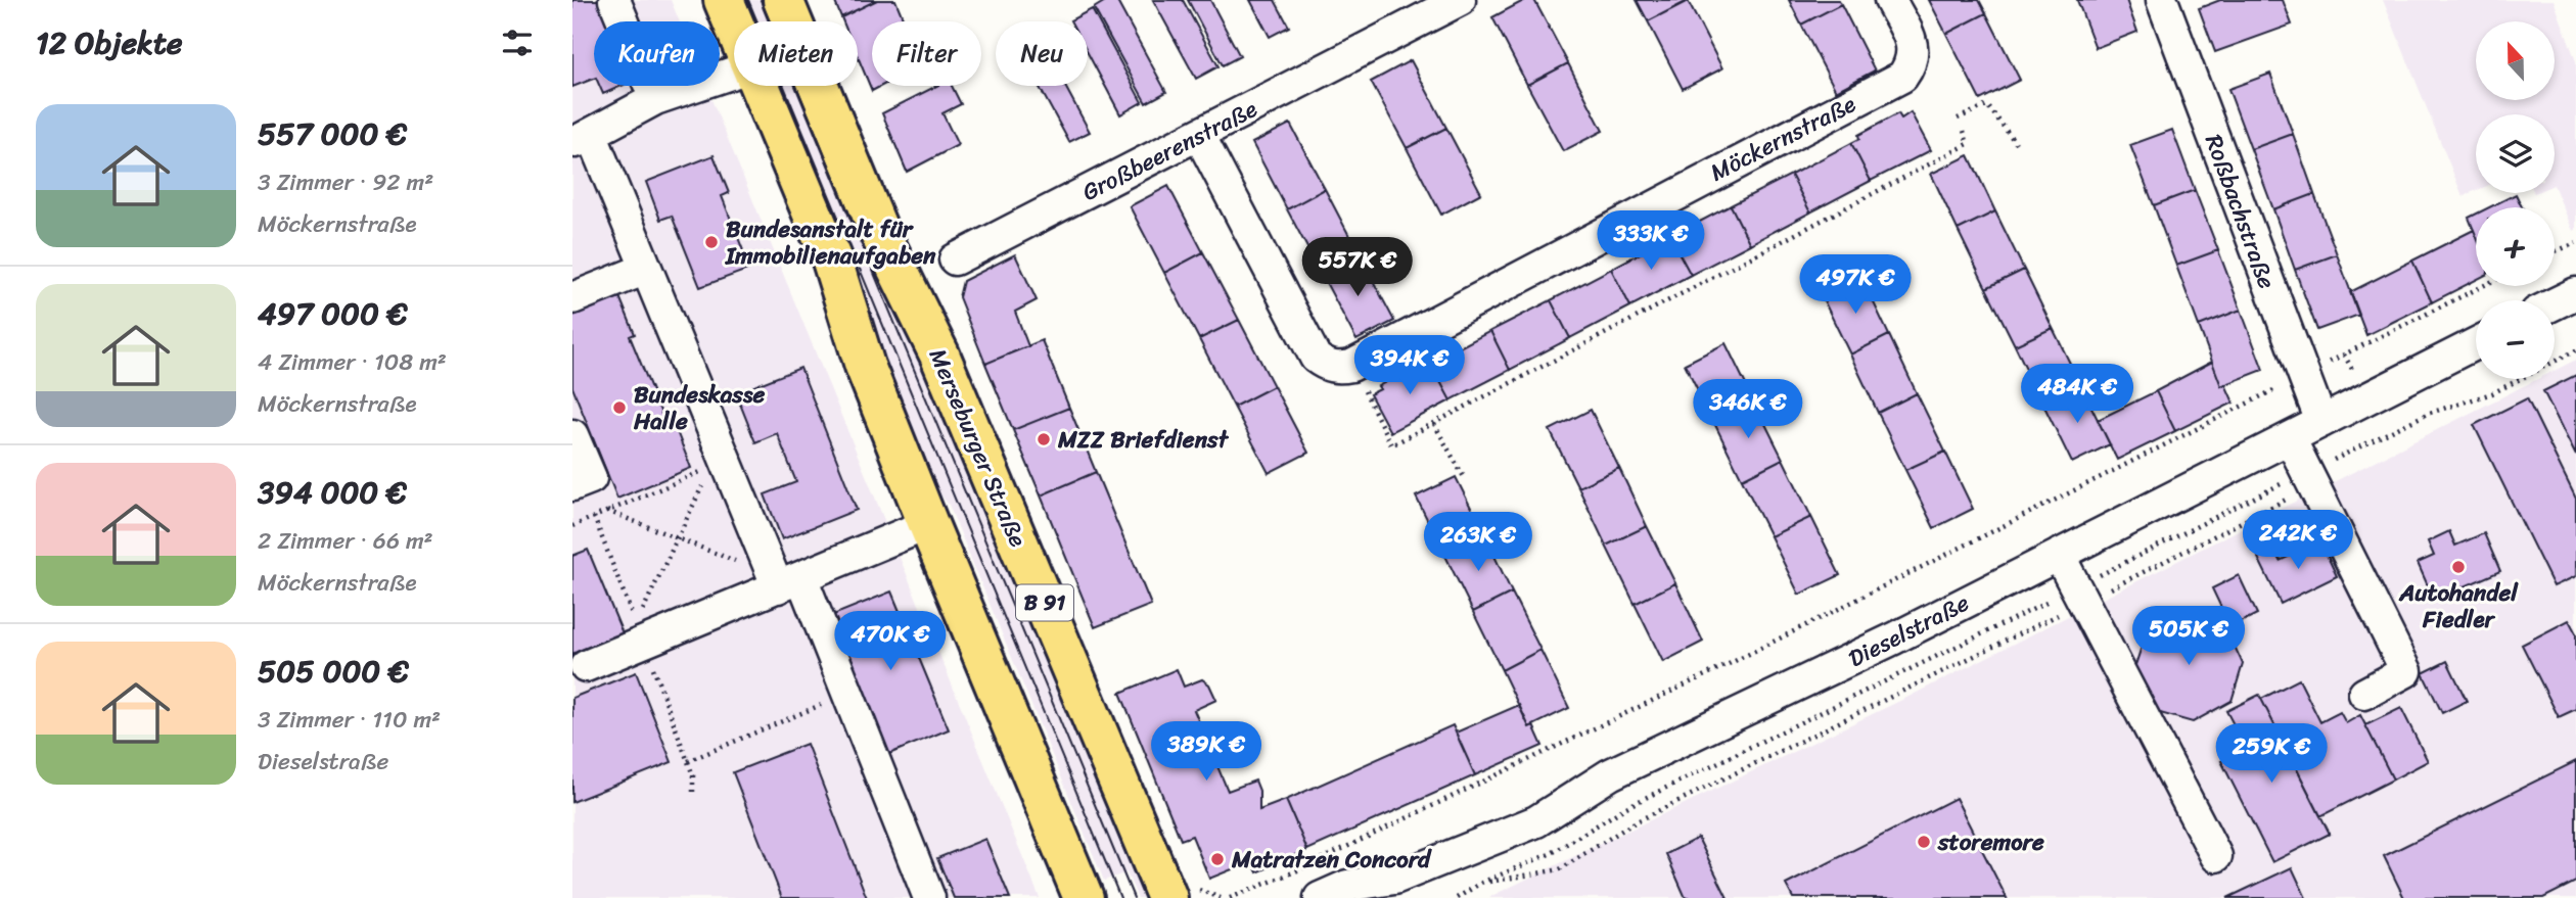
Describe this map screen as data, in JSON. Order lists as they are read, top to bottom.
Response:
{
  "streets": {
    "main road": ["Merseburger Straße", "B 91"],
    "street": [
      "Möckernstraße",
      "Großbeerenstraße",
      "Roßbachstraße",
      "Dieselstraße"
    ]
  },
  "crossings": [
    ["Roßbachstraße", "Dieselstraße"]
  ],
  "places": [
    "Bundesanstalt für Immobilienaufgaben",
    "Bundeskasse Halle",
    "MZZ Briefdienst",
    "Autohandel Fiedler",
    "storemore",
    "Matratzen Concord"
  ],
  "north": "top",
  "page": {
    "heading": "12 Objekte",
    "map_buttons": ["+", "−"],
    "chip": [
      "Kaufen",
      "Mieten",
      "Filter",
      "Neu"
    ],
    "list": [
      {
        "name": "557 000 €",
        "note": "3 Zimmer · 92 m² · Möckernstraße"
      },
      {
        "name": "497 000 €",
        "note": "4 Zimmer · 108 m² · Möckernstraße"
      },
      {
        "name": "394 000 €",
        "note": "2 Zimmer · 66 m² · Möckernstraße"
      },
      {
        "name": "505 000 €",
        "note": "3 Zimmer · 110 m² · Dieselstraße"
      }
    ],
    "price": [
      "333K €",
      "557K €",
      "497K €",
      "394K €",
      "484K €",
      "346K €",
      "242K €",
      "263K €",
      "505K €",
      "470K €",
      "389K €",
      "259K €"
    ]
  }
}
